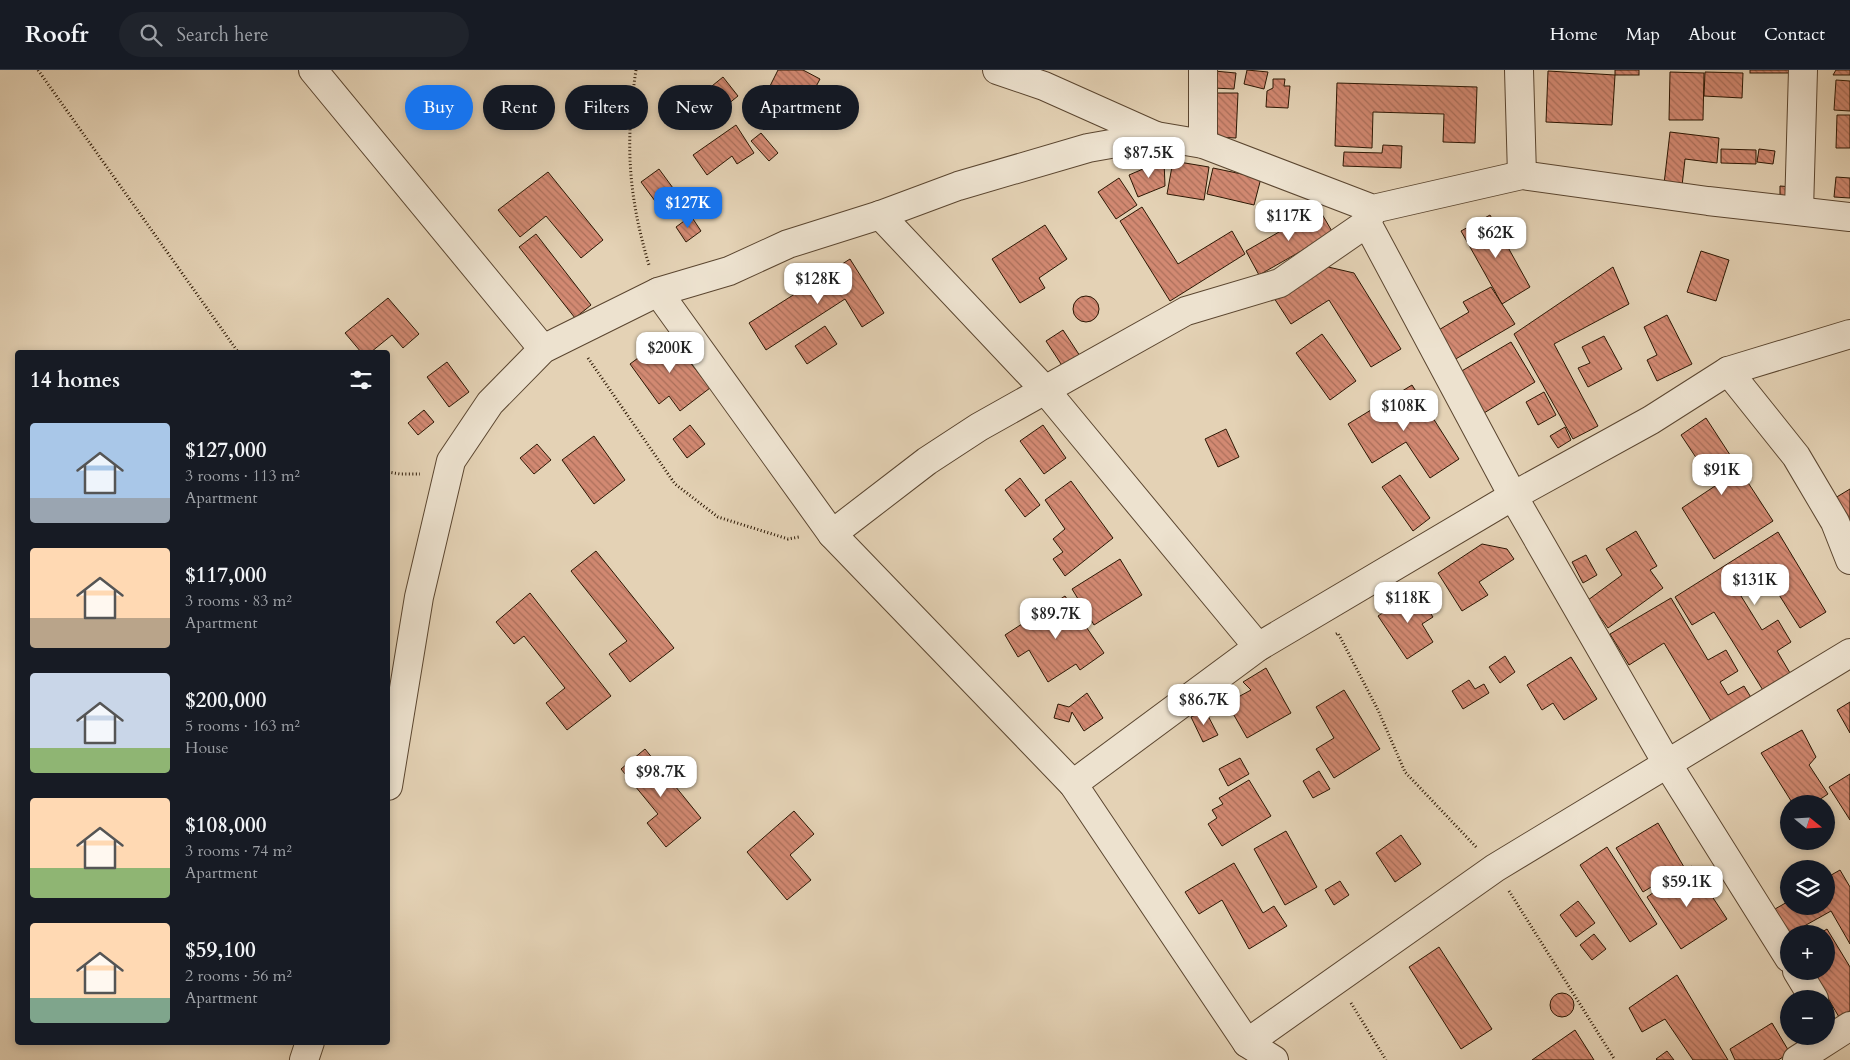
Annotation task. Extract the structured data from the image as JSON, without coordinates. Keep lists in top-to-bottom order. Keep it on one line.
{"north":"right","page":{"header":"Roofr","search":"Search here","nav":["Home","Map","About","Contact"],"chip":["Buy","Rent","Filters","New","Apartment"],"price":["$87.5K","$127K","$117K","$62K","$128K","$200K","$108K","$91K","$131K","$118K","$89.7K","$86.7K","$98.7K","$59.1K"],"heading":"14 homes","list":[{"name":"$127,000","note":"3 rooms · 113 m² · Apartment"},{"name":"$117,000","note":"3 rooms · 83 m² · Apartment"},{"name":"$200,000","note":"5 rooms · 163 m² · House"},{"name":"$108,000","note":"3 rooms · 74 m² · Apartment"},{"name":"$59,100","note":"2 rooms · 56 m² · Apartment"}],"map_buttons":["+","−"]}}
